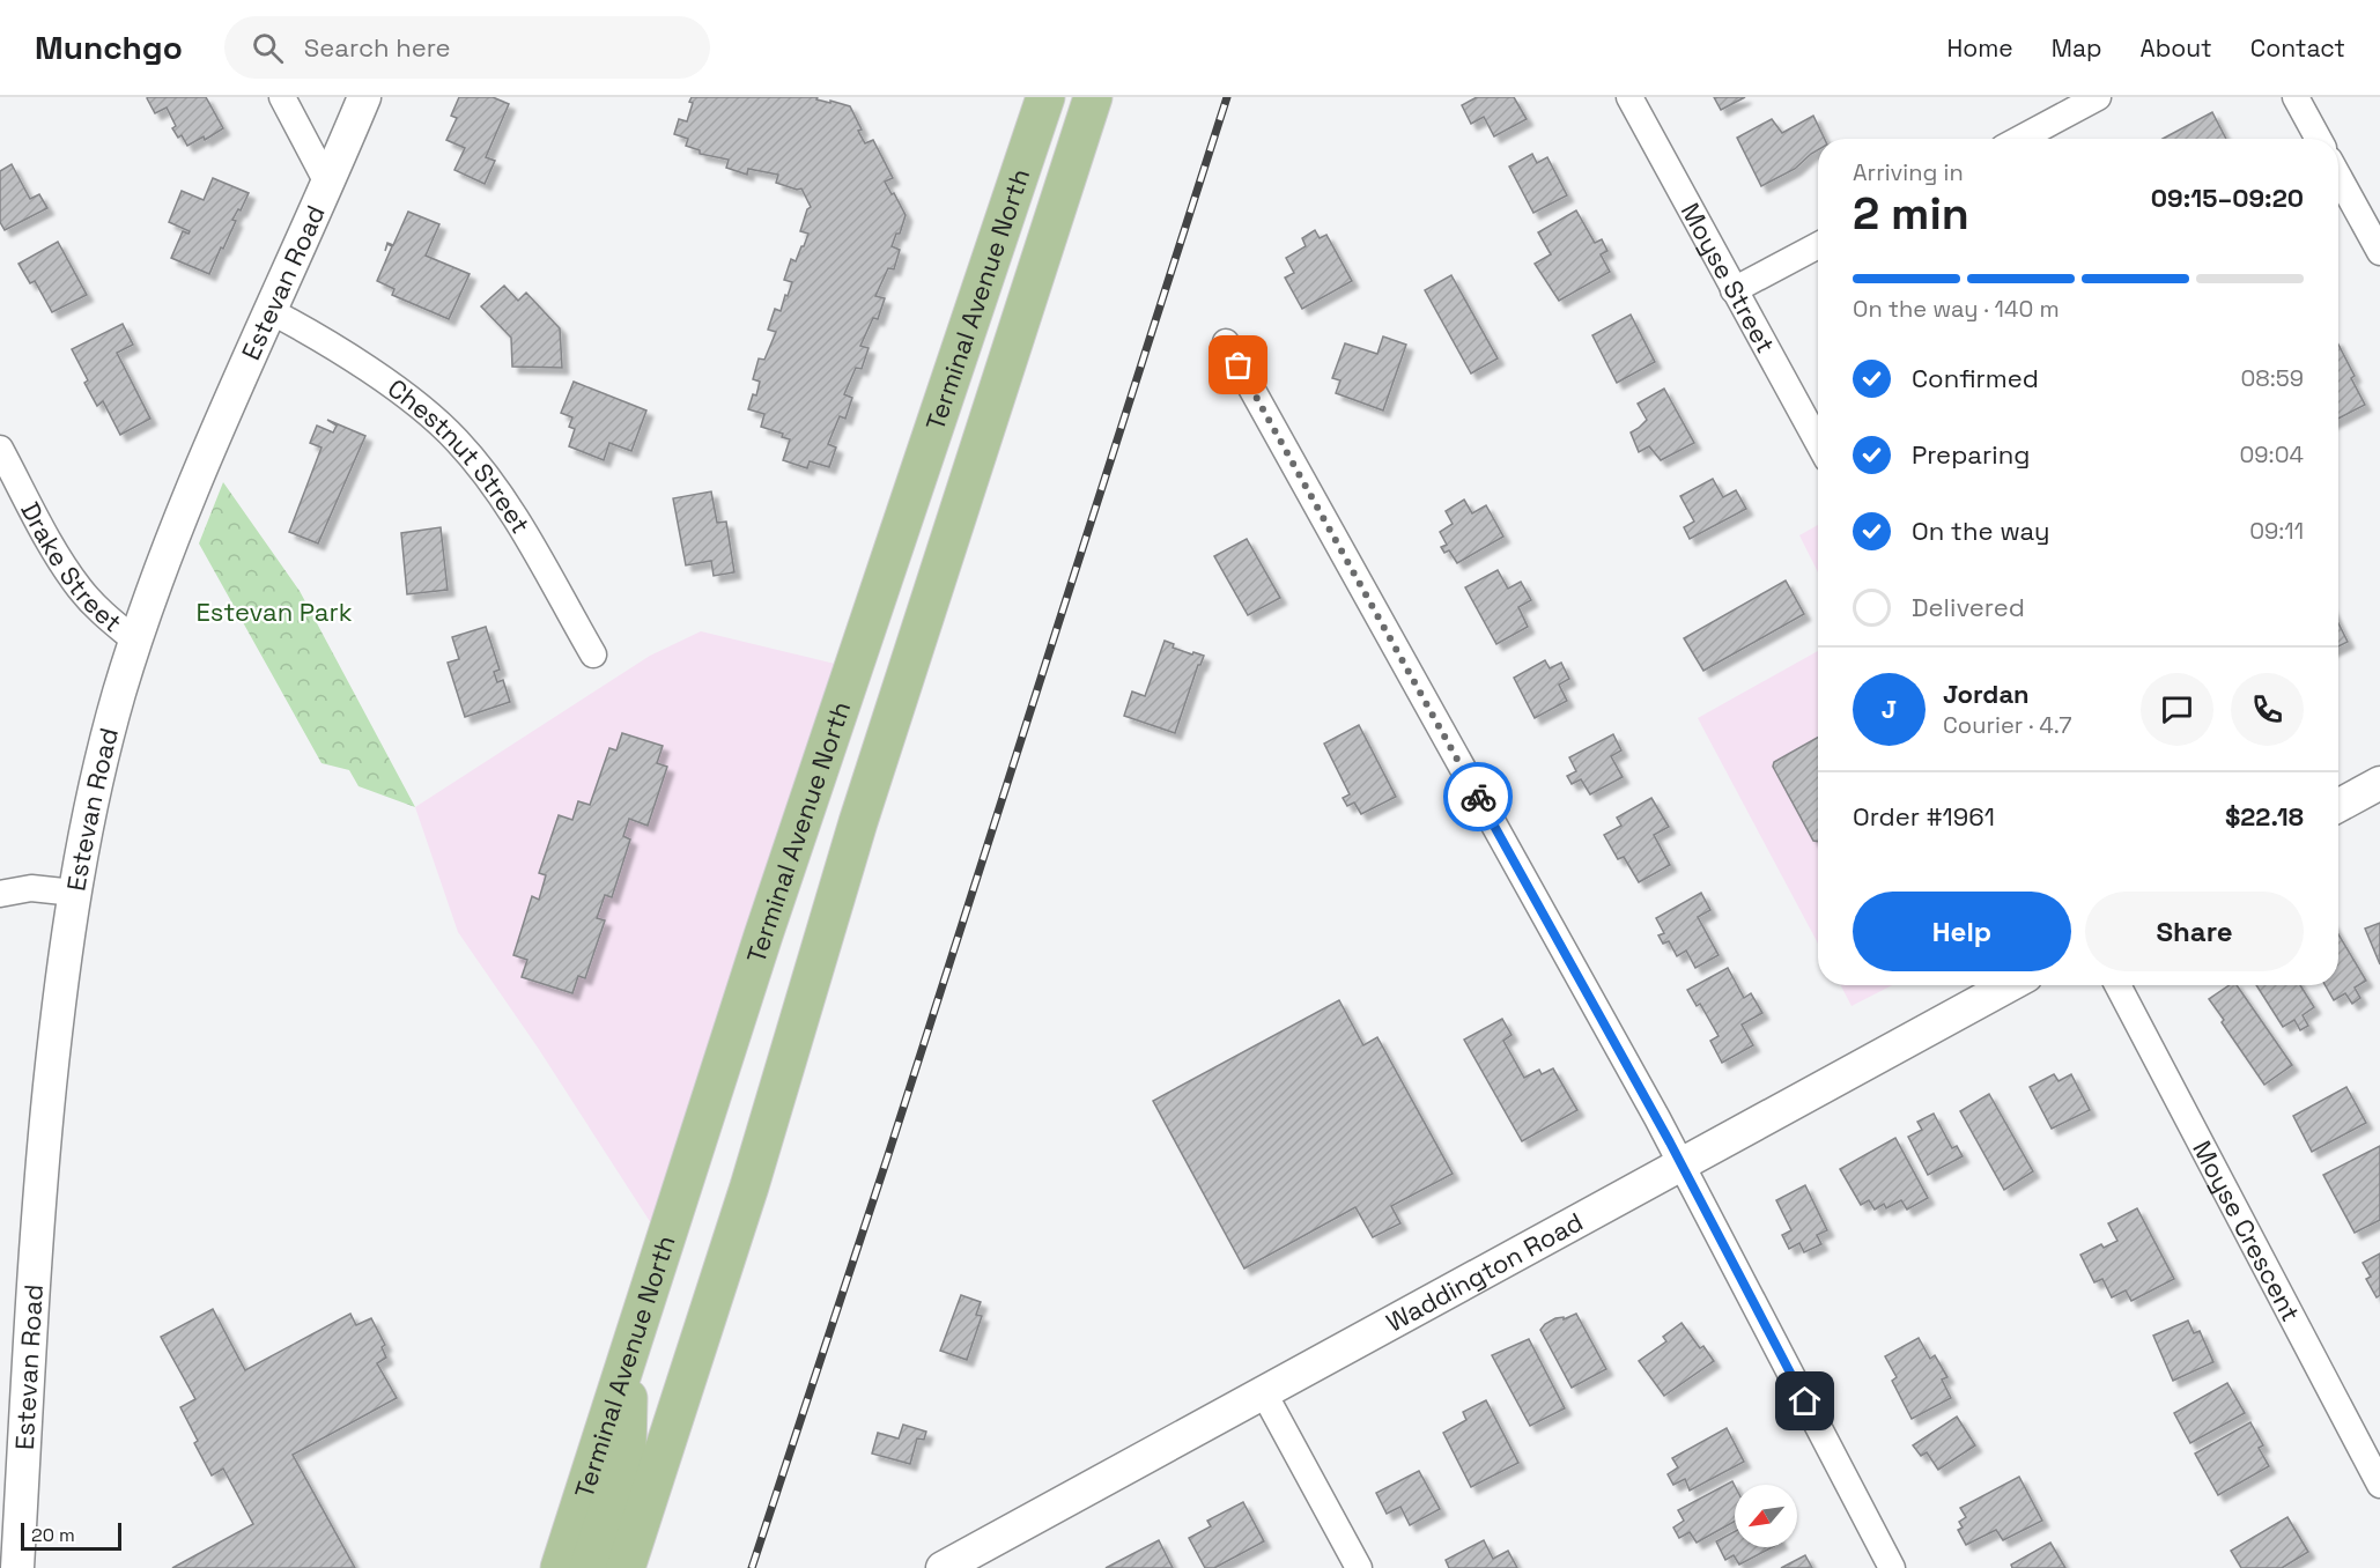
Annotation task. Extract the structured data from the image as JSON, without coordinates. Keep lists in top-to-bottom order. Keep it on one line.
{"streets":{"main road":["Terminal Avenue North"],"street":["Moyse Street","Estevan Road","Chestnut Street","Drake Street","Moyse Crescent","Waddington Road"]},"crossings":[["Estevan Road","Chestnut Street"],["Estevan Road","Drake Street"]],"parks":["Estevan Park"],"scale_bar":"20 m","north":"bottom left","page":{"header":"Munchgo","search":"Search here","nav":["Home","Map","About","Contact"],"heading":["2 min","Arriving in","09:15–09:20"],"panel":["Jordan","Courier · 4.7","Order #1961","$22.18"],"bar":"On the way · 140 m","list":[["Confirmed","08:59"],["Preparing","09:04"],["On the way","09:11"],"Delivered"],"round":"J","buttons":["Help","Share"],"scale":"20 m"}}
